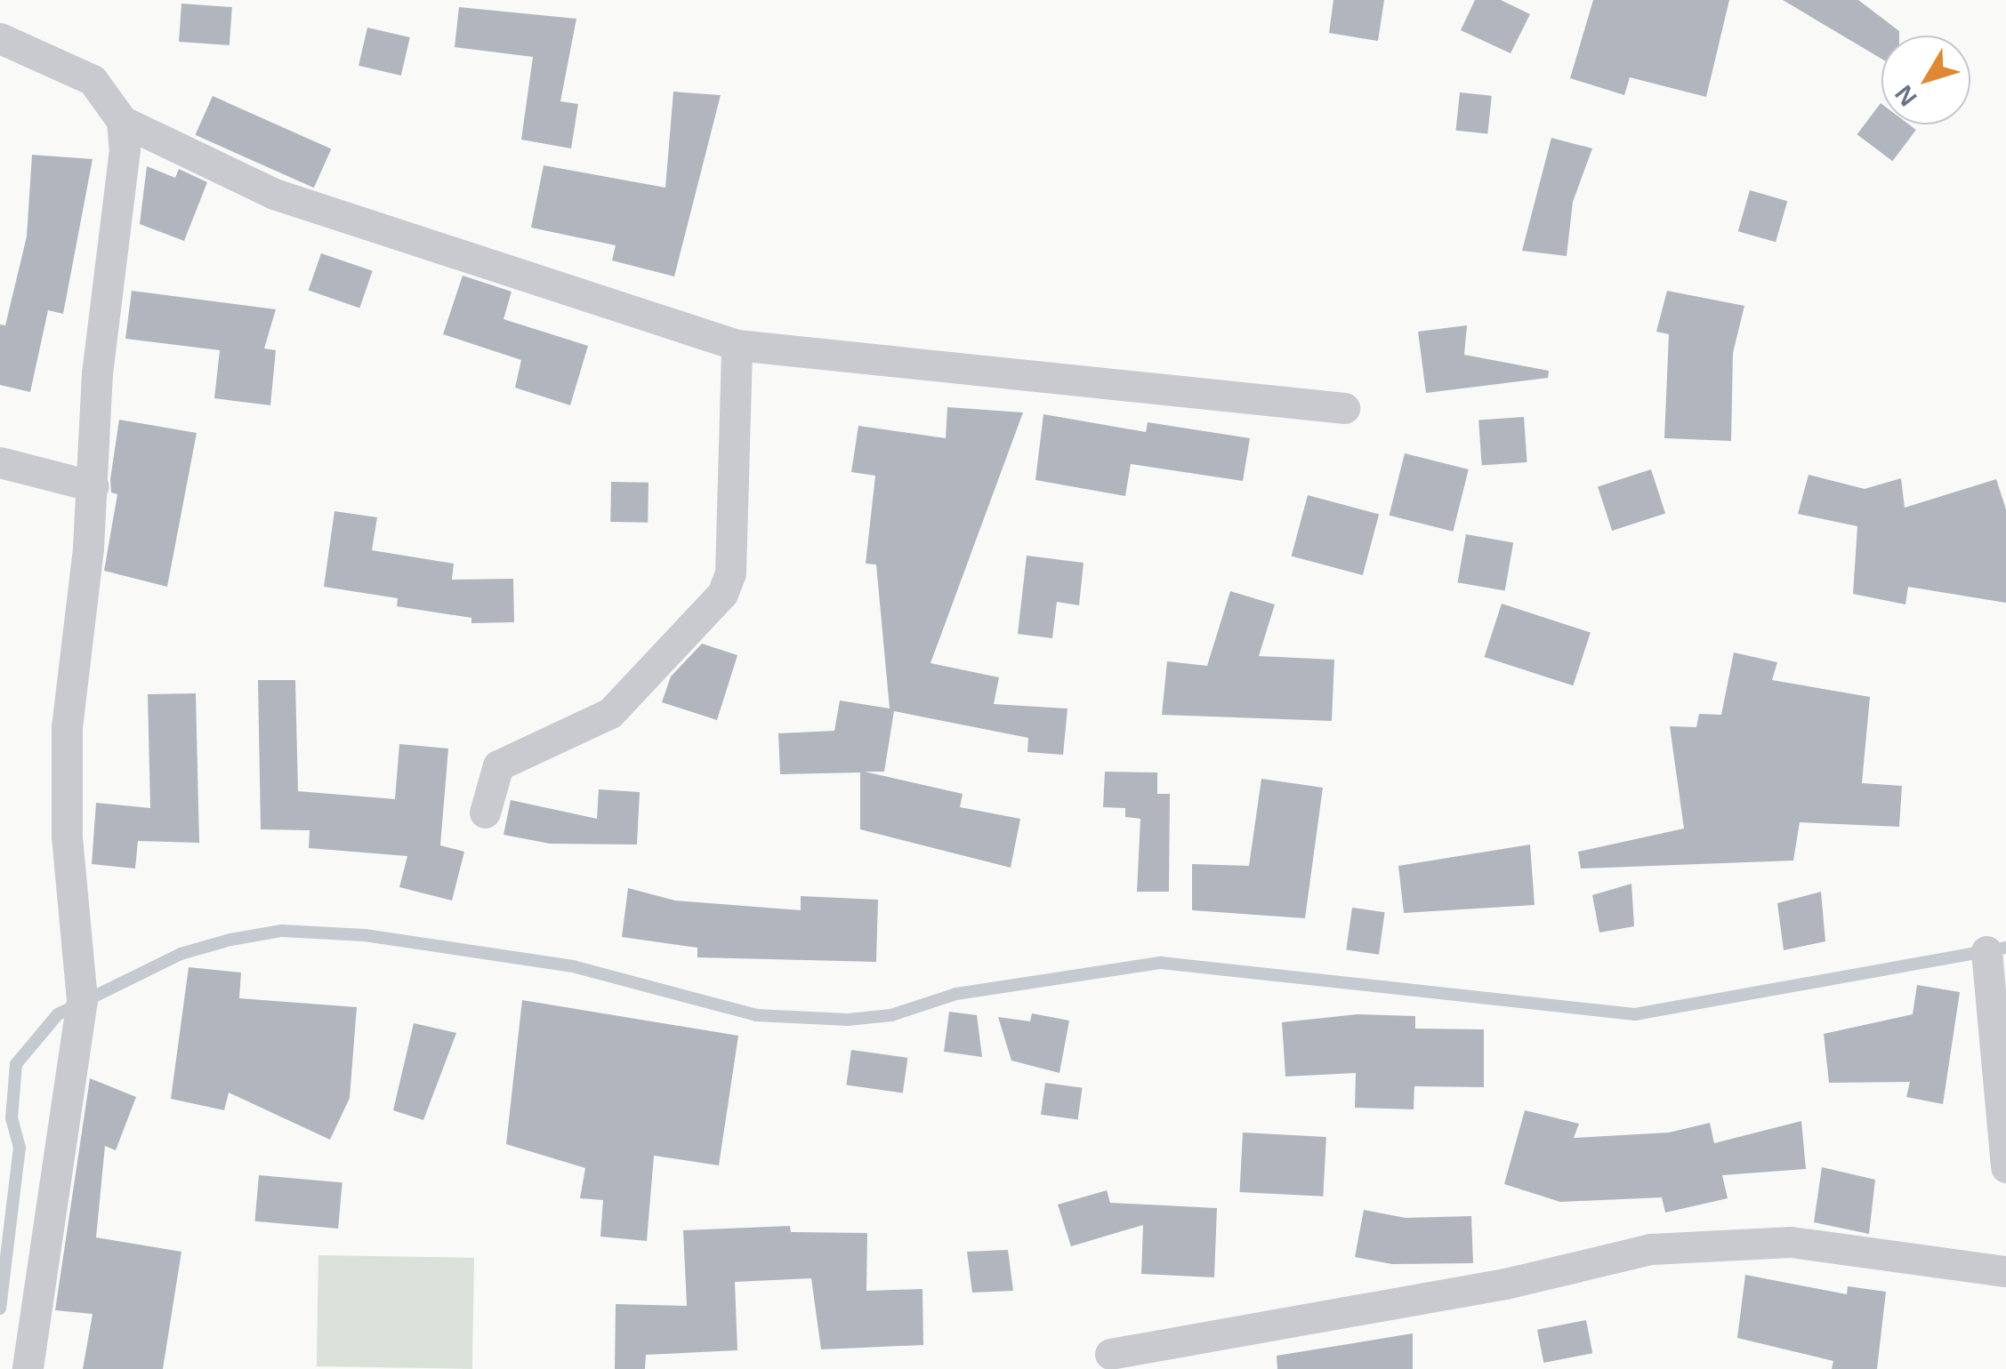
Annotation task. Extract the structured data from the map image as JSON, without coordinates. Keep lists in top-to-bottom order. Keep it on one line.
{"north":"bottom left"}
